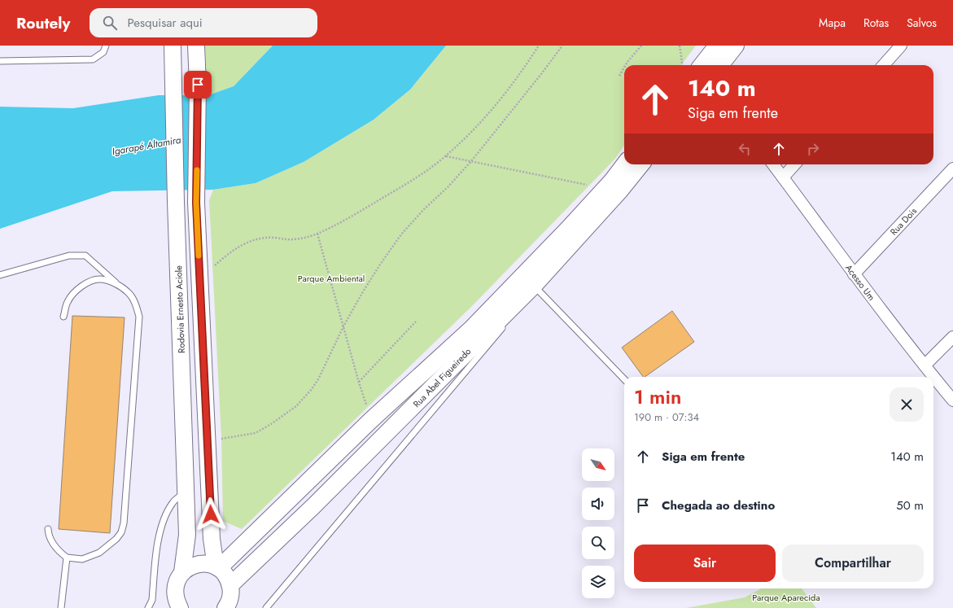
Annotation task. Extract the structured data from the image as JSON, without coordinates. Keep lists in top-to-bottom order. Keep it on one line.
{"streets":{"street":["Rua Dois","Acesso Um","Rodovia Ernesto Aciole","Rua Abel Figueiredo"]},"crossings":[["Rua Dois","Acesso Um"]],"water":["Igarapé Altamira"],"parks":["Parque Ambiental","Parque Aparecida"],"north":"bottom right","page":{"header":"Routely","search":"Pesquisar aqui","nav":["Mapa","Rotas","Salvos"],"turn":["140 m","Siga em frente"],"heading":["1 min","190 m · 07:34"],"list":[{"name":"Siga em frente","value":"140 m"},{"name":"Chegada ao destino","value":"50 m"}],"buttons":["Sair","Compartilhar"]}}
